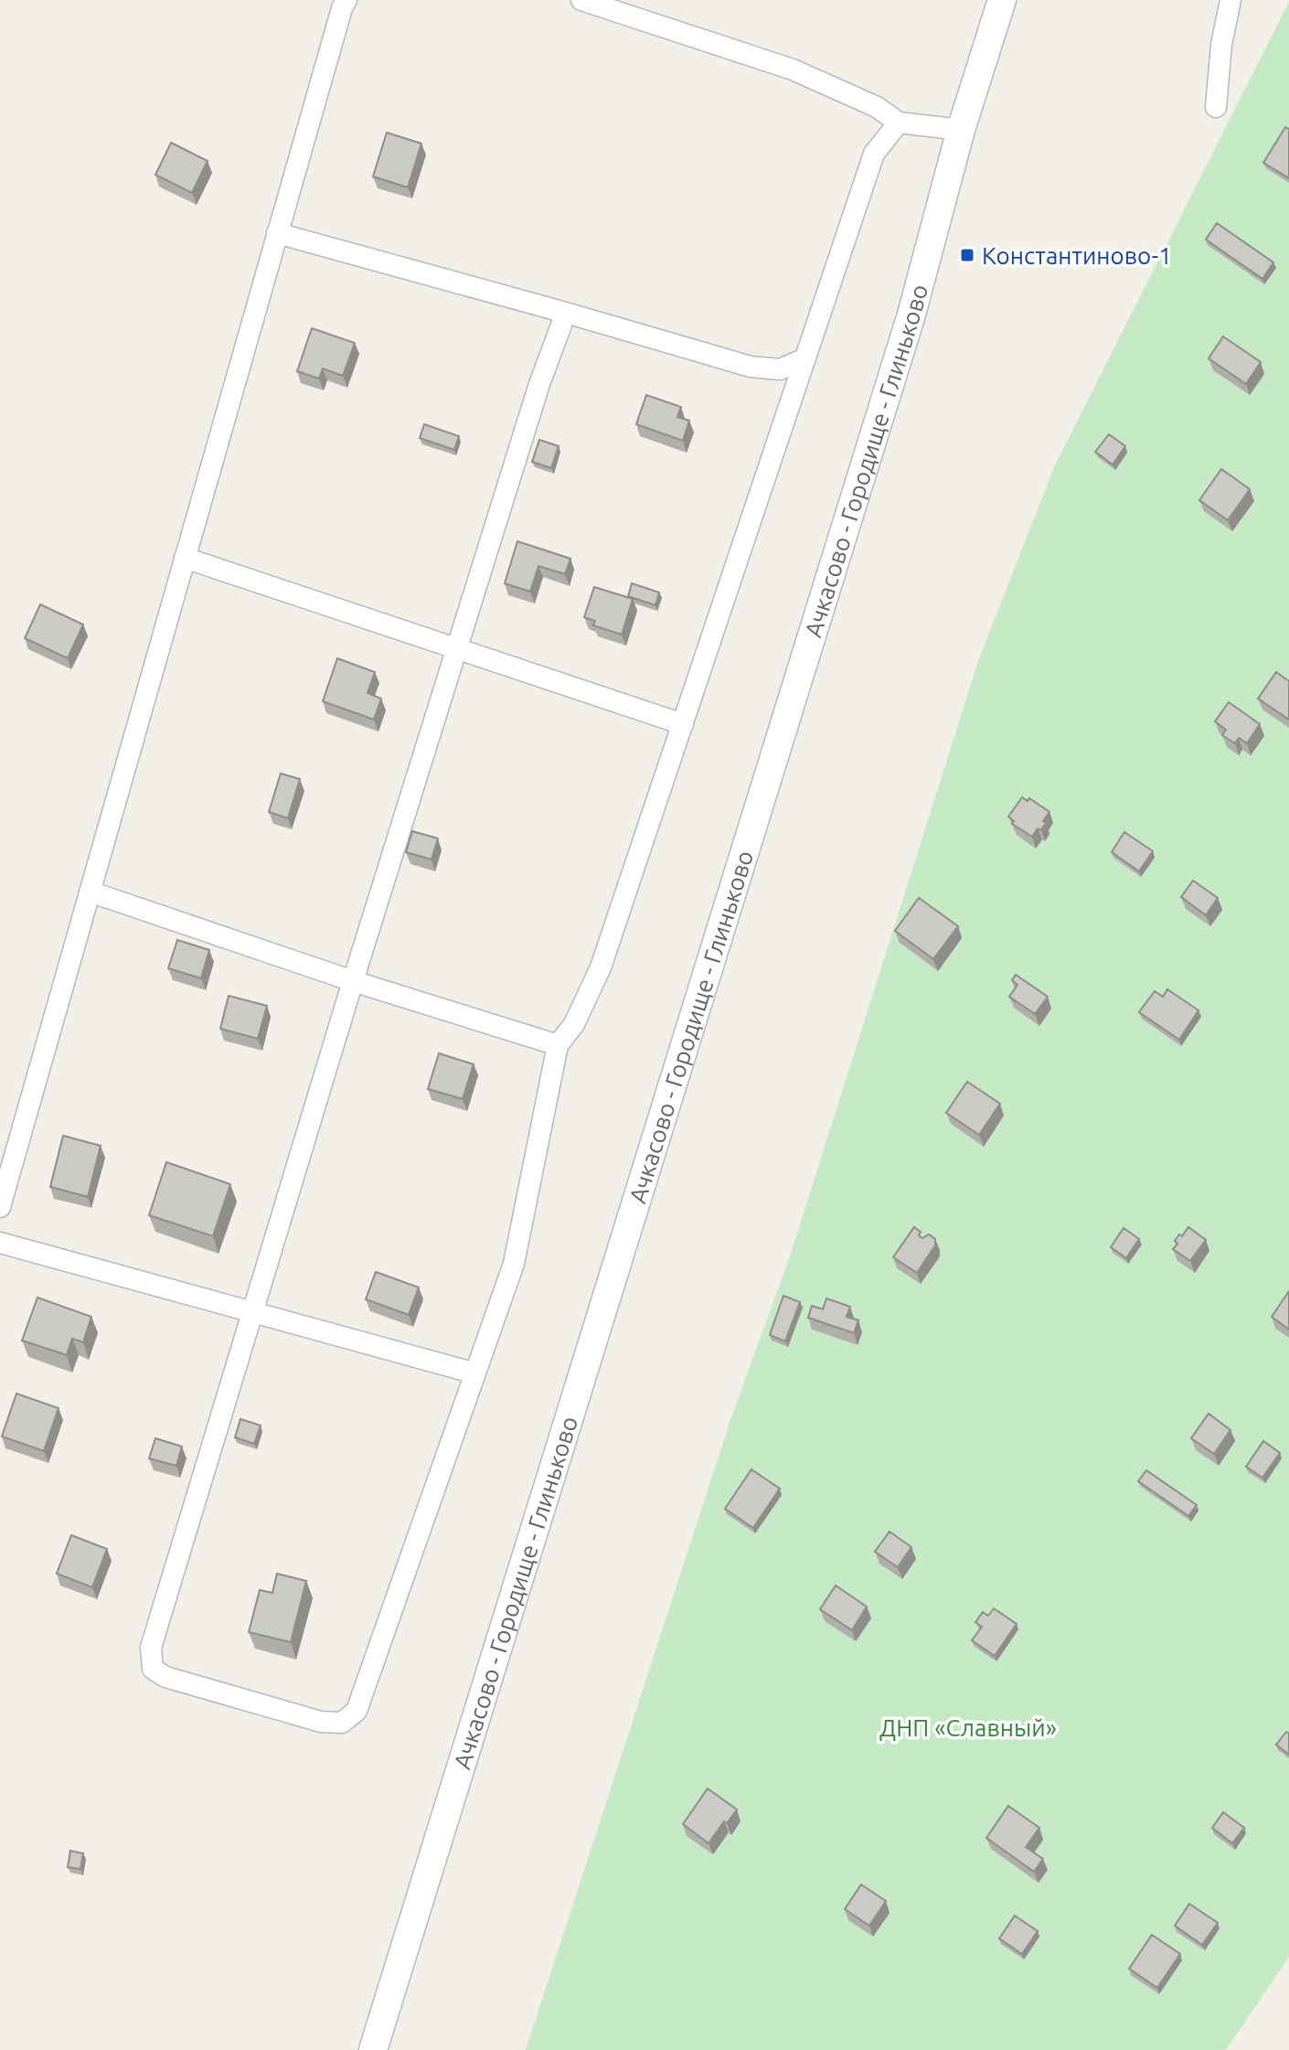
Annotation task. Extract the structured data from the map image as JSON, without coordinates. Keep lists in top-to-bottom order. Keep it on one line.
{"streets":{"street":["Ачкасово - Городище - Глиньково"]},"parks":["ДНП «Славный»"],"places":{"transit":["Константиново-1"]}}
